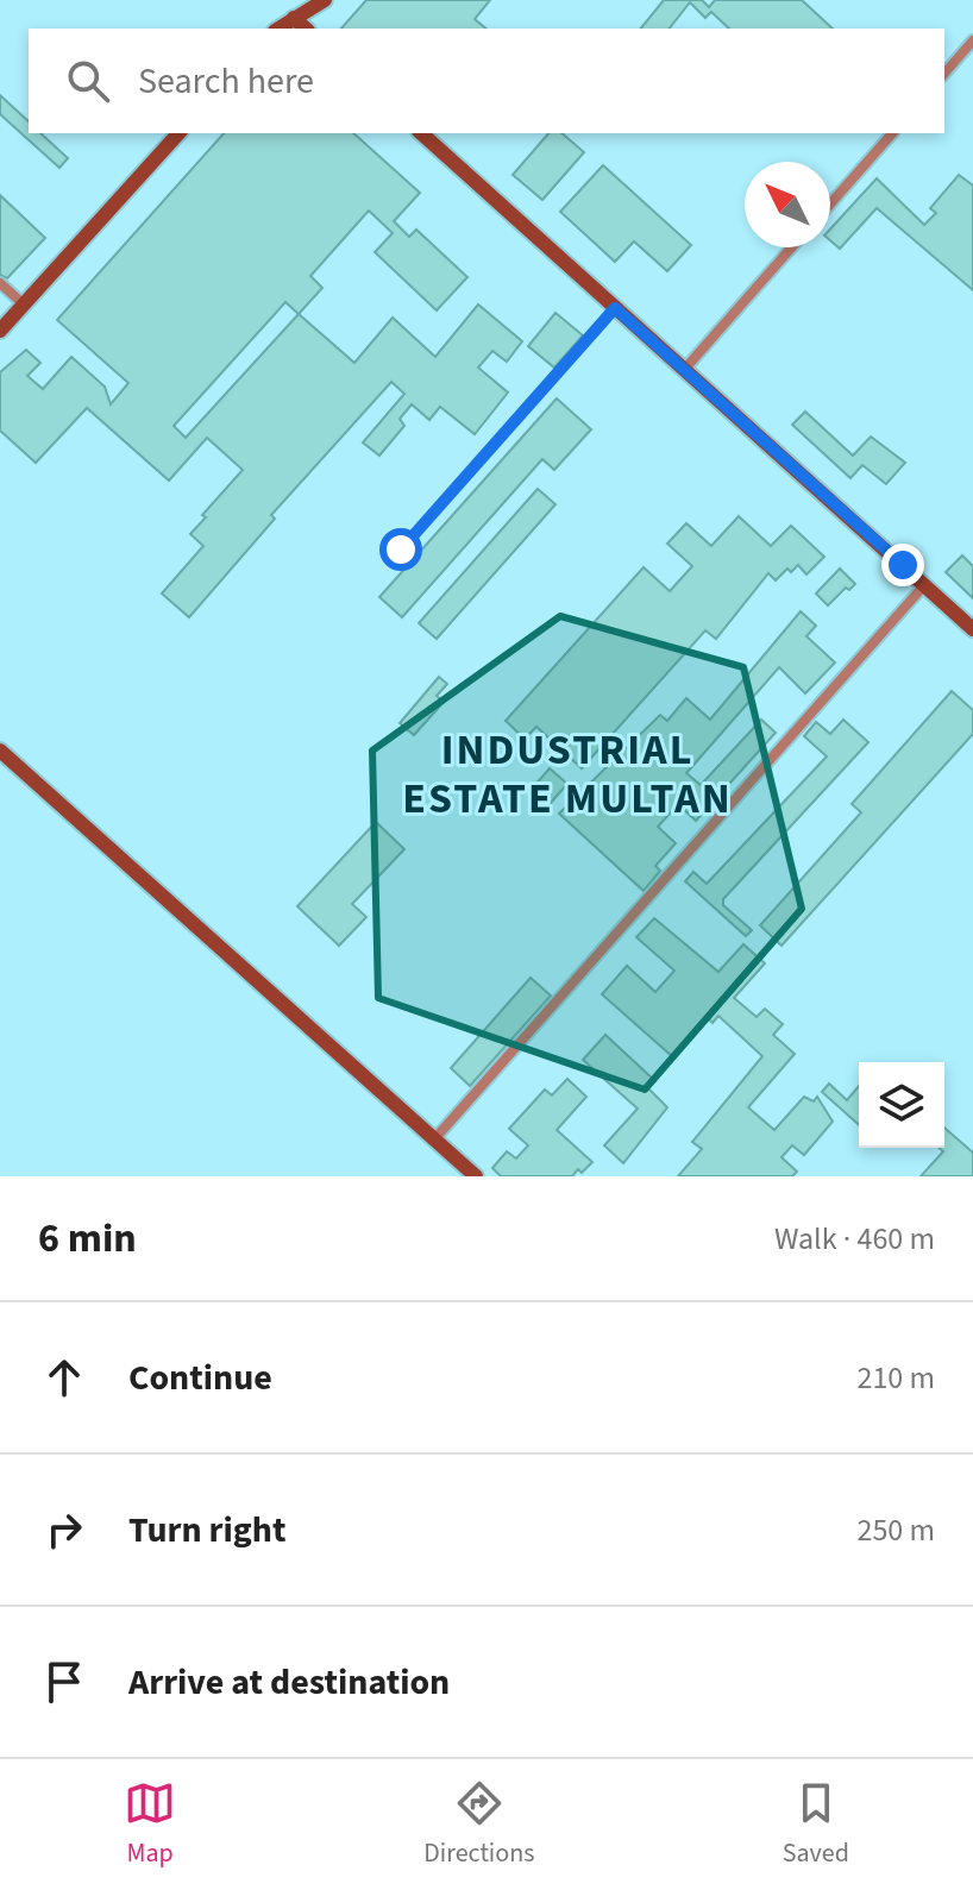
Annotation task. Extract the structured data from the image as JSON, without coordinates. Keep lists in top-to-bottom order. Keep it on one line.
{"districts":["INDUSTRIAL ESTATE MULTAN"],"north":"top left","page":{"search":"Search here","heading":["6 min","Walk · 460 m"],"list":[["Continue","210 m"],["Turn right","250 m"],"Arrive at destination"],"nav":["Map","Directions","Saved"]}}
